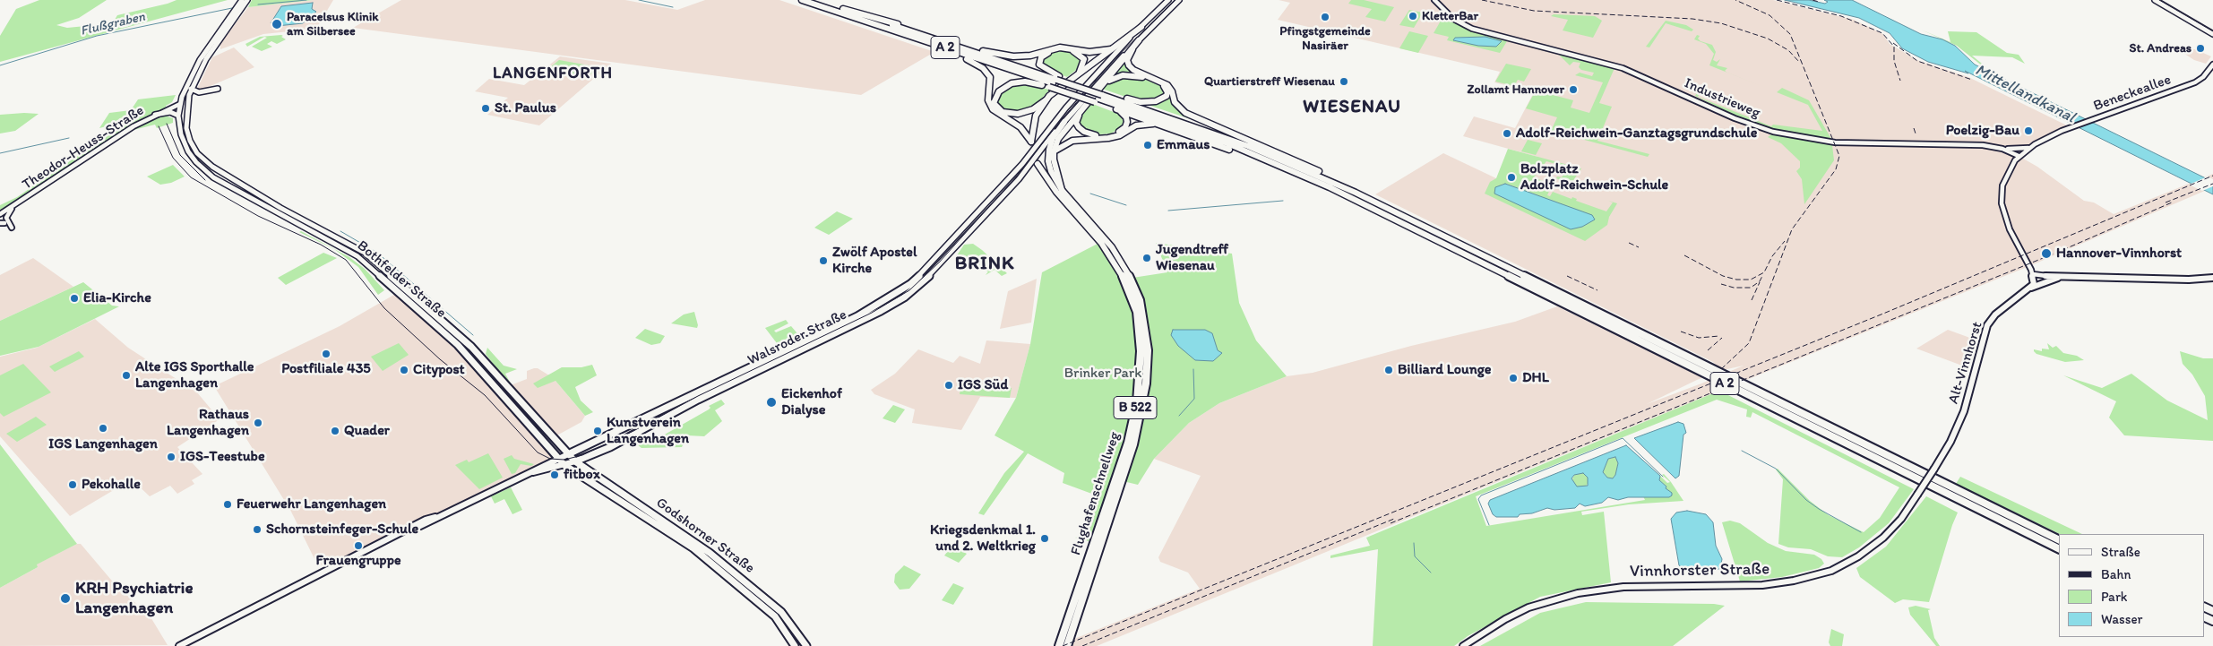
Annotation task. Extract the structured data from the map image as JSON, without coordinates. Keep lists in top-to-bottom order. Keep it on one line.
{"streets":{"highway":["A 2","B 522","Flughafenschnellweg"],"main road":["Bothfelder Straße","Walsroder Straße","Godshorner Straße"],"street":["Beneckeallee","Industrieweg","Theodor-Heuss-Straße","Alt-Vinnhorst","Vinnhorster Straße"]},"crossings":[["Beneckeallee","Industrieweg"],["Theodor-Heuss-Straße","Bothfelder Straße"],["Bothfelder Straße","Walsroder Straße"],["Bothfelder Straße","Godshorner Straße"],["Walsroder Straße","Godshorner Straße"],["Alt-Vinnhorst","Vinnhorster Straße"],["B 522","Flughafenschnellweg"]],"districts":["LANGENFORTH","WIESENAU","BRINK"],"water":["Flußgraben","Mittellandkanal"],"parks":["Brinker Park"],"places":["KletterBar","Pfingstgemeinde Nasiräer","Paracelsus Klinik am Silbersee","St. Andreas","Quartierstreff Wiesenau","Zollamt Hannover","St. Paulus","Poelzig-Bau","Adolf-Reichwein-Ganztagsgrundschule","Emmaus","Bolzplatz Adolf-Reichwein-Schule","Hannover-Vinnhorst","Jugendtreff Wiesenau","Zwölf Apostel Kirche","Elia-Kirche","Postfiliale 435","Citypost","Billiard Lounge","Alte IGS Sporthalle Langenhagen","DHL","IGS Süd","Eickenhof Dialyse","Rathaus Langenhagen","IGS Langenhagen","Quader","Kunstverein Langenhagen","IGS-Teestube","fitbox","Pekohalle","Feuerwehr Langenhagen","Schornsteinfeger-Schule","Kriegsdenkmal 1. und 2. Weltkrieg","Frauengruppe","KRH Psychiatrie Langenhagen"],"legend":["Straße","Bahn","Park","Wasser"]}
